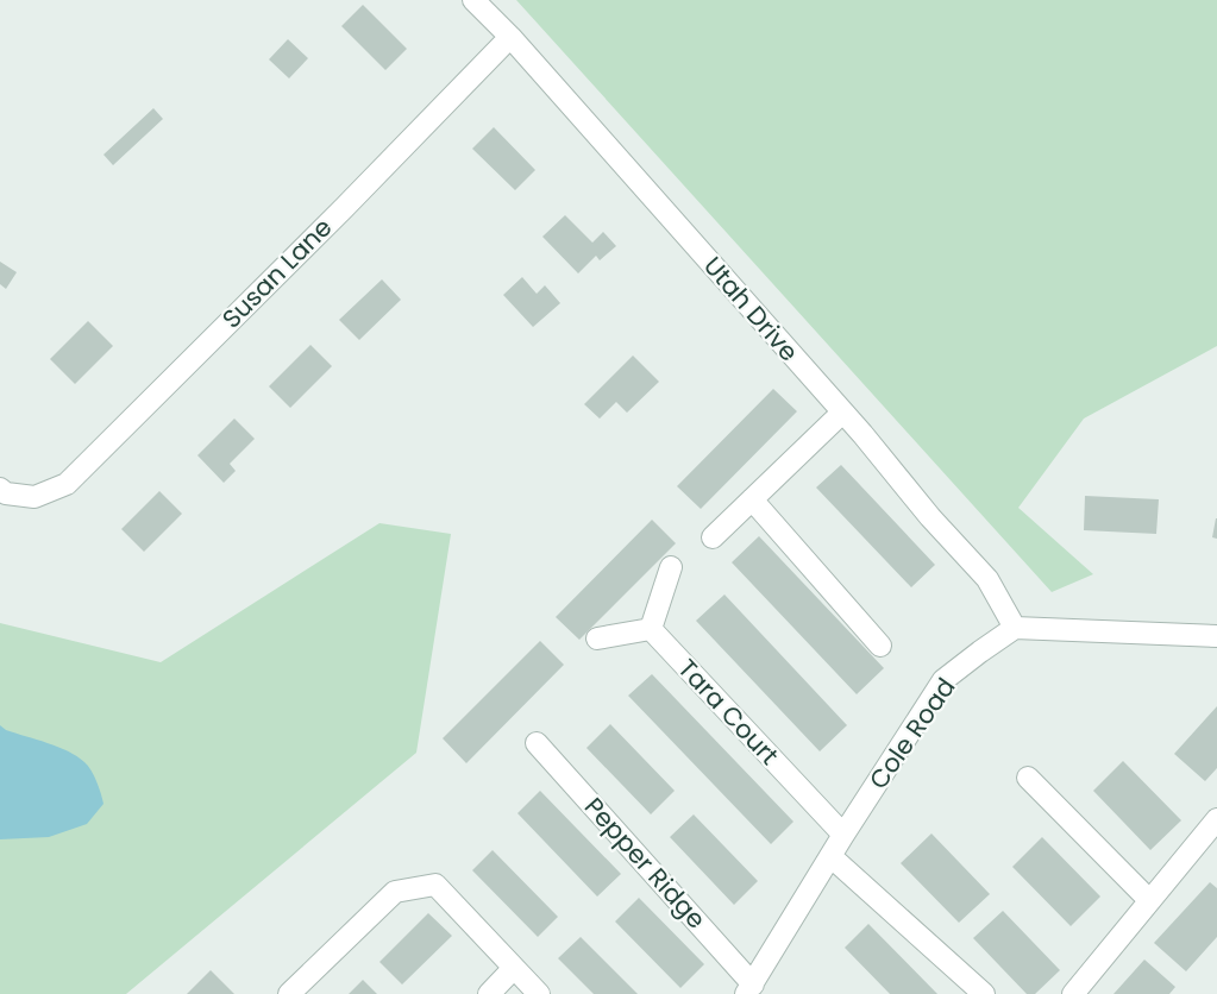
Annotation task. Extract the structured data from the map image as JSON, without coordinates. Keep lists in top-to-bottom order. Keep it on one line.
{"streets":{"street":["Susan Lane","Utah Drive","Tara Court","Cole Road","Pepper Ridge"]},"crossings":[["Susan Lane","Utah Drive"],["Utah Drive","Cole Road"],["Tara Court","Cole Road"],["Cole Road","Pepper Ridge"]]}
